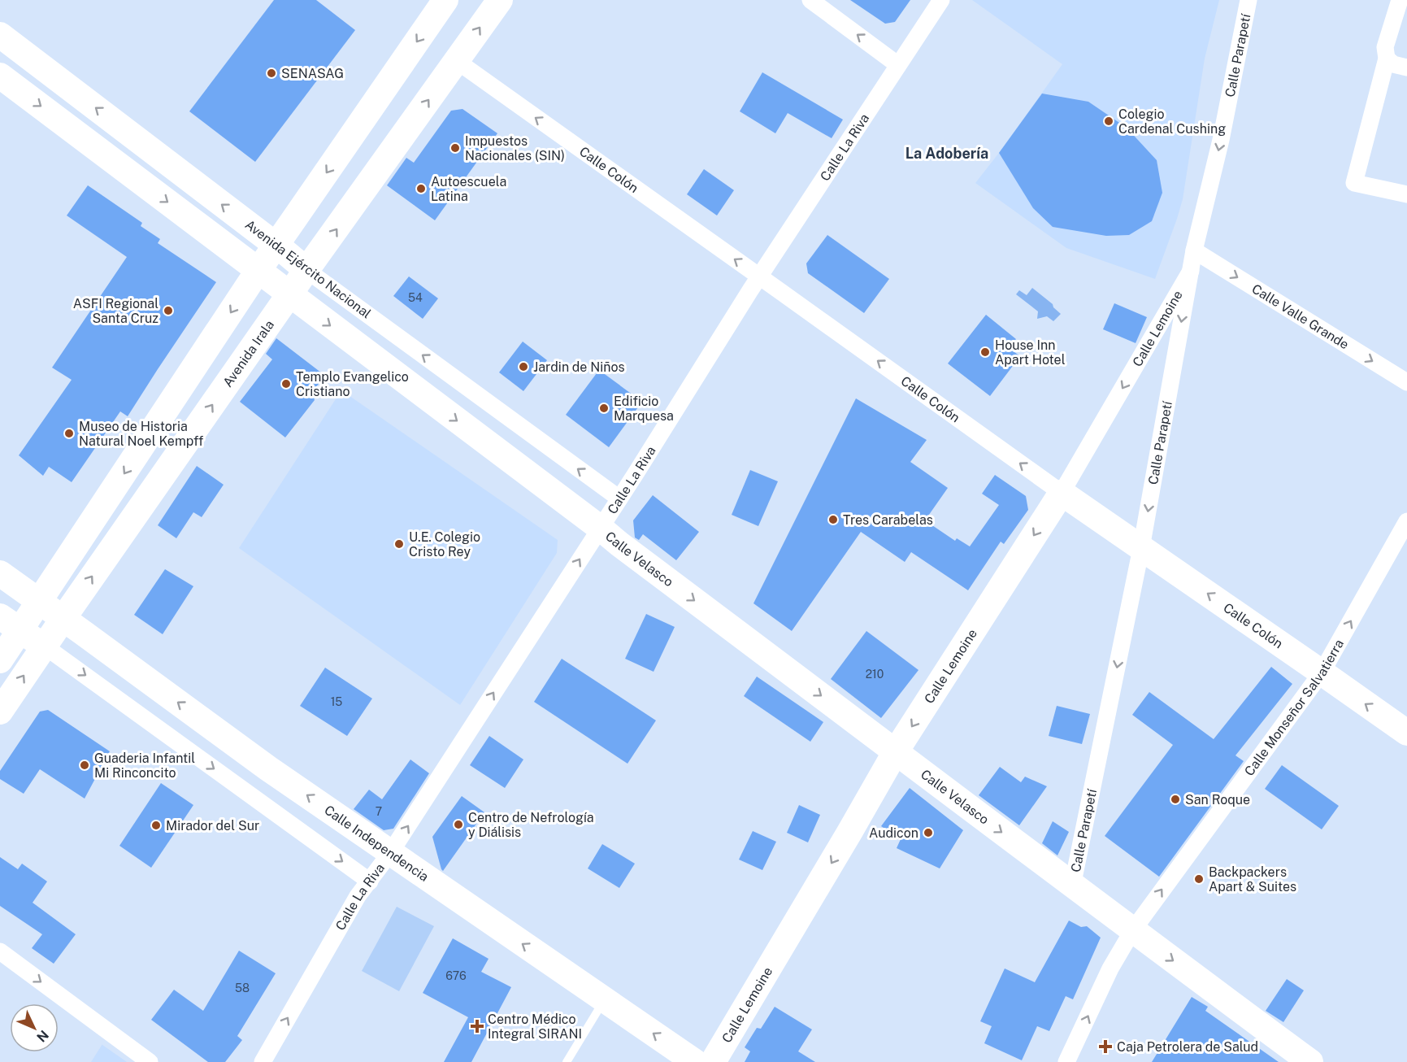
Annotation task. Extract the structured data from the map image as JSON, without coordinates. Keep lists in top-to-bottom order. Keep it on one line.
{"streets":{"street":["Calle Parapetí","Calle La Riva","Calle Colón","Avenida Ejército Nacional","Calle Valle Grande","Calle Lemoine","Avenida Irala","Calle Velasco","Calle Monseñor Salvatierra","Calle Independencia"]},"crossings":[["Calle Parapetí","Calle Colón"],["Calle Parapetí","Calle Valle Grande"],["Calle Parapetí","Calle Lemoine"],["Calle Parapetí","Calle Velasco"],["Calle La Riva","Calle Colón"],["Calle La Riva","Avenida Ejército Nacional"],["Calle La Riva","Calle Velasco"],["Calle La Riva","Calle Independencia"],["Calle Colón","Calle Lemoine"],["Calle Colón","Avenida Irala"],["Calle Colón","Calle Monseñor Salvatierra"],["Avenida Ejército Nacional","Avenida Irala"],["Calle Lemoine","Calle Velasco"],["Avenida Irala","Calle Independencia"],["Calle Velasco","Calle Monseñor Salvatierra"]],"one_way":["Calle Parapetí","Calle La Riva","Calle Colón","Calle Valle Grande","Calle Lemoine","Calle Velasco","Calle Monseñor Salvatierra"],"districts":["La Adobería"],"places":{"other":["SENASAG","Colegio Cardenal Cushing","Impuestos Nacionales (SIN)","Autoescuela Latina","ASFI Regional Santa Cruz","House Inn Apart Hotel","Jardin de Niños","Templo Evangelico Cristiano","Edificio Marquesa","Museo de Historia Natural Noel Kempff","Tres Carabelas","U.E. Colegio Cristo Rey","Guaderia Infantil Mi Rinconcito","San Roque","Centro de Nefrología y Diálisis","Mirador del Sur","Audicon","Backpackers Apart & Suites"],"health":["Centro Médico Integral SIRANI","Caja Petrolera de Salud"]},"house_numbers":["54","210","15","7","676","58"],"north":"bottom right"}
